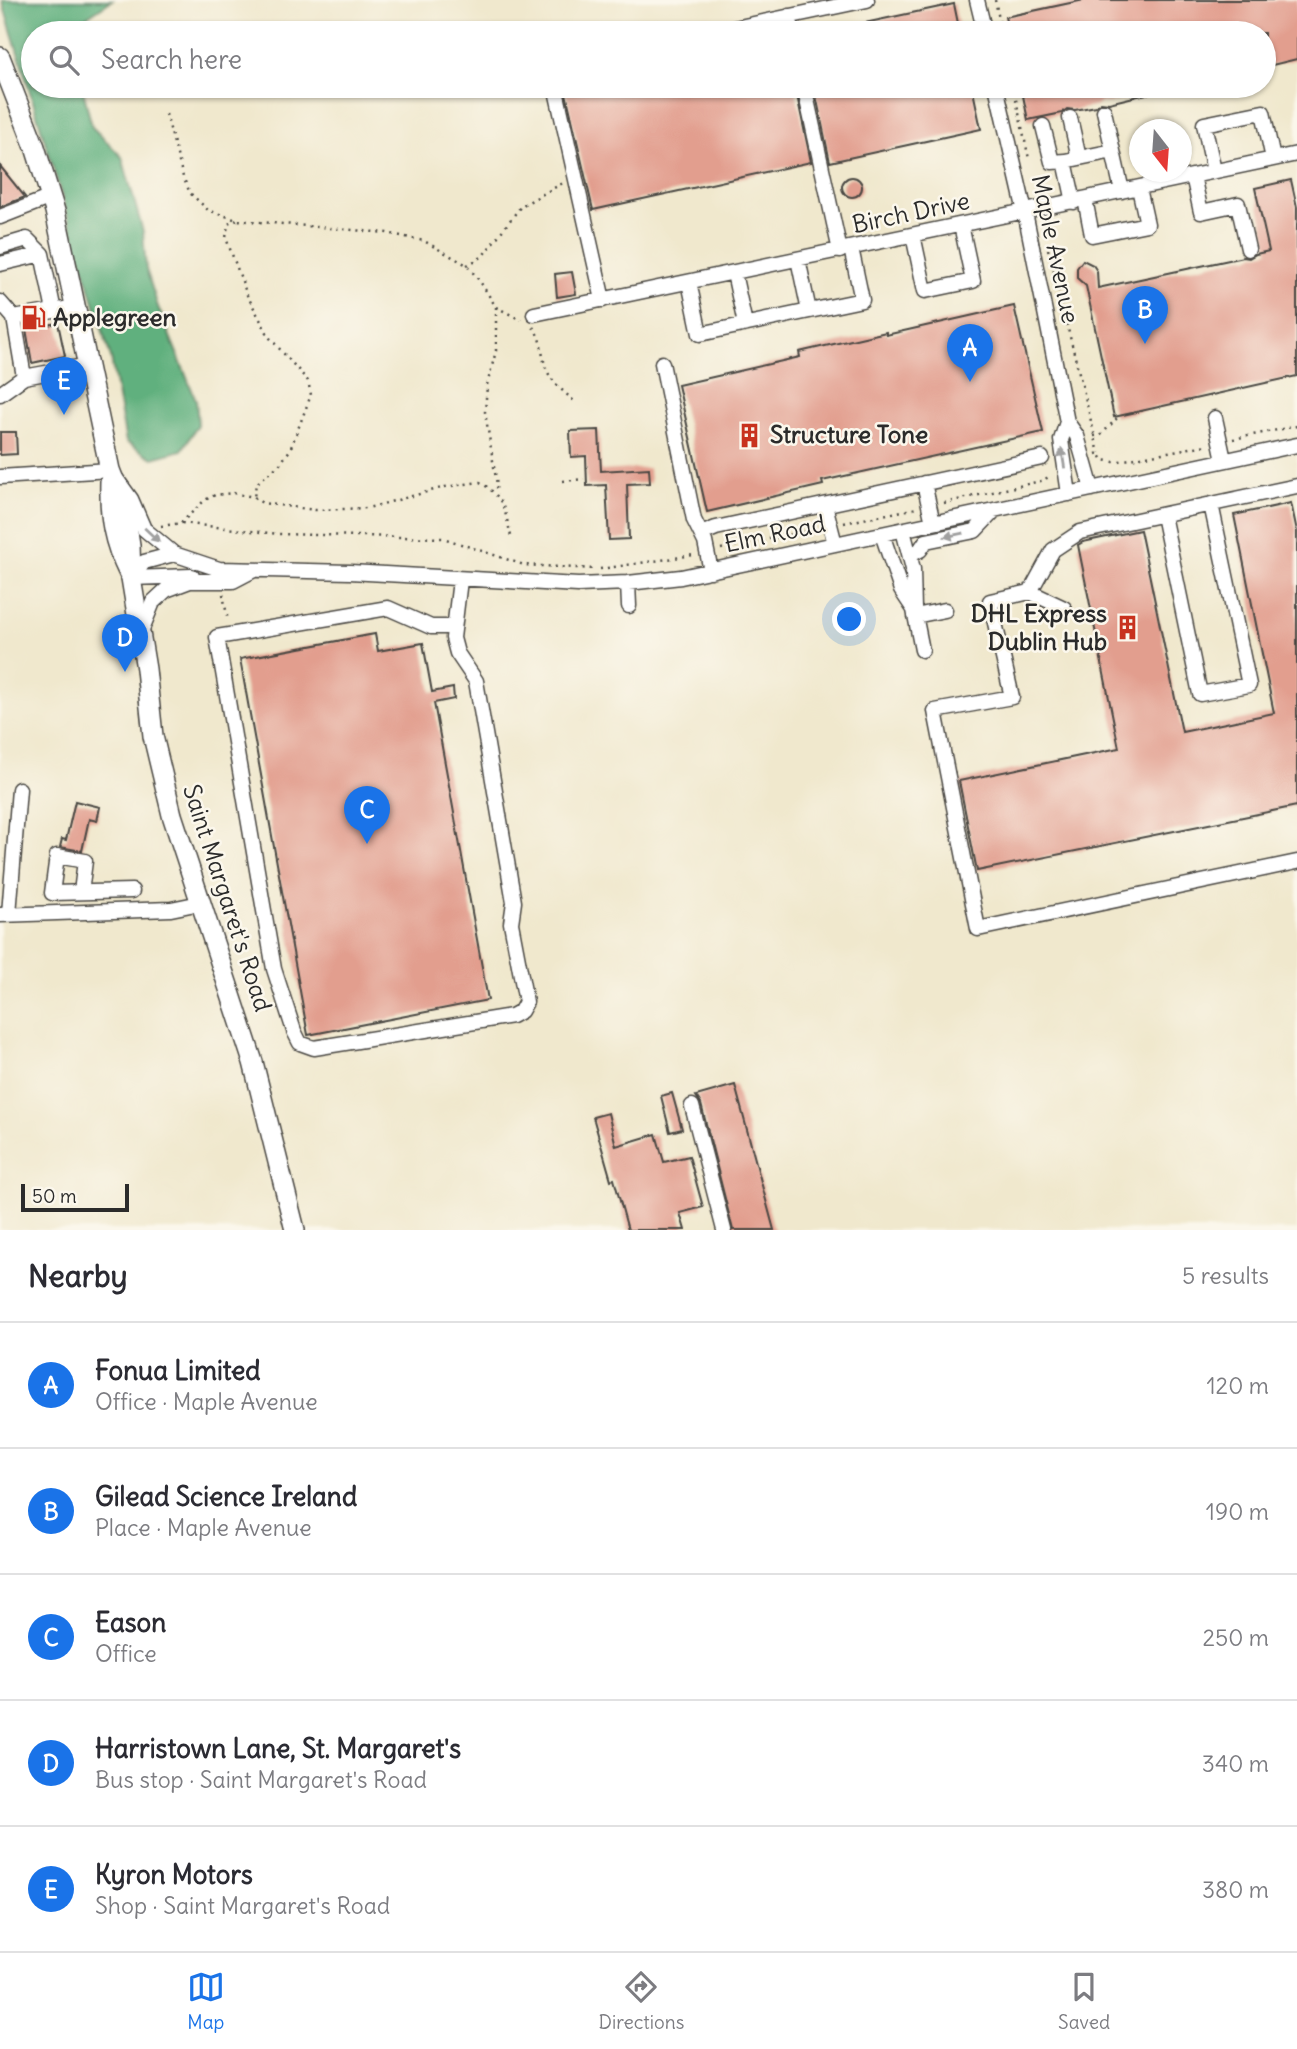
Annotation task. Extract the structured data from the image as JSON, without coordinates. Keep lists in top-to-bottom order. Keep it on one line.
{"streets":{"main road":["Saint Margaret's Road"],"street":["Birch Drive","Maple Avenue","Elm Road"]},"crossings":[["Birch Drive","Maple Avenue"],["Maple Avenue","Elm Road"],["Elm Road","Saint Margaret's Road"]],"places":{"fuel station":["Applegreen"],"building":["Structure Tone","DHL Express Dublin Hub"]},"scale_bar":"50 m","north":"bottom","page":{"search":"Search here","pins":["B","A","E","D","C"],"scale":"50 m","heading":["Nearby","5 results"],"list":[{"mark":"A","name":"Fonua Limited","note":"Office · Maple Avenue","value":"120 m"},{"mark":"B","name":"Gilead Science Ireland","note":"Place · Maple Avenue","value":"190 m"},{"mark":"C","name":"Eason","note":"Office","value":"250 m"},{"mark":"D","name":"Harristown Lane, St. Margaret's","note":"Bus stop · Saint Margaret's Road","value":"340 m"},{"mark":"E","name":"Kyron Motors","note":"Shop · Saint Margaret's Road","value":"380 m"}],"nav":["Map","Directions","Saved"]}}
